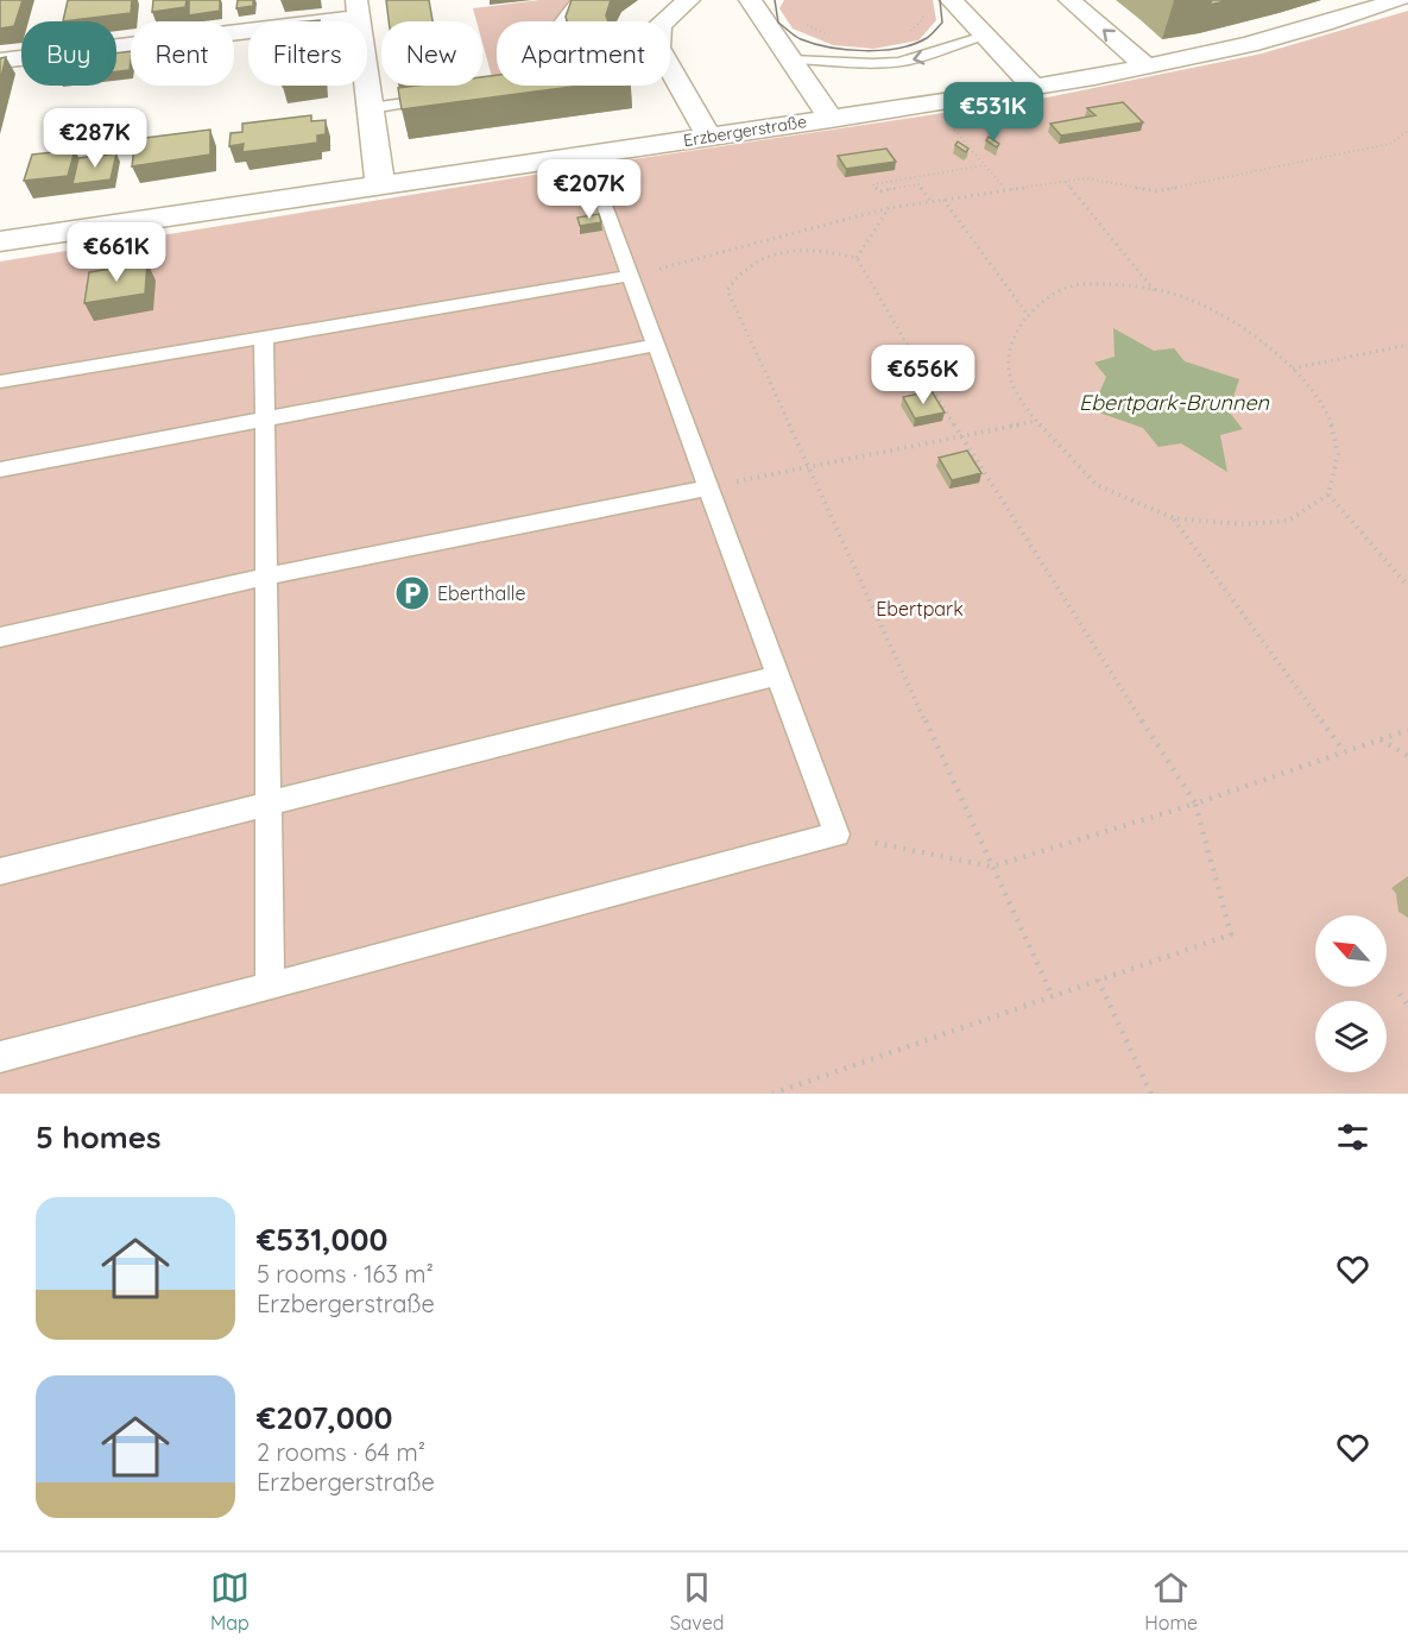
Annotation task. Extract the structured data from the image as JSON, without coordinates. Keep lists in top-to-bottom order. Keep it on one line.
{"streets":{"street":["Erzbergerstraße"]},"water":["Ebertpark-Brunnen"],"parks":["Ebertpark"],"places":{"parking":["Eberthalle"]},"north":"top left","page":{"chip":["Buy","Rent","Filters","New","Apartment"],"price":["€531K","€287K","€207K","€661K","€656K"],"heading":"5 homes","list":[{"name":"€531,000","note":"5 rooms · 163 m² · Erzbergerstraße"},{"name":"€207,000","note":"2 rooms · 64 m² · Erzbergerstraße"}],"tabs":["Map","Saved","Home"]}}
